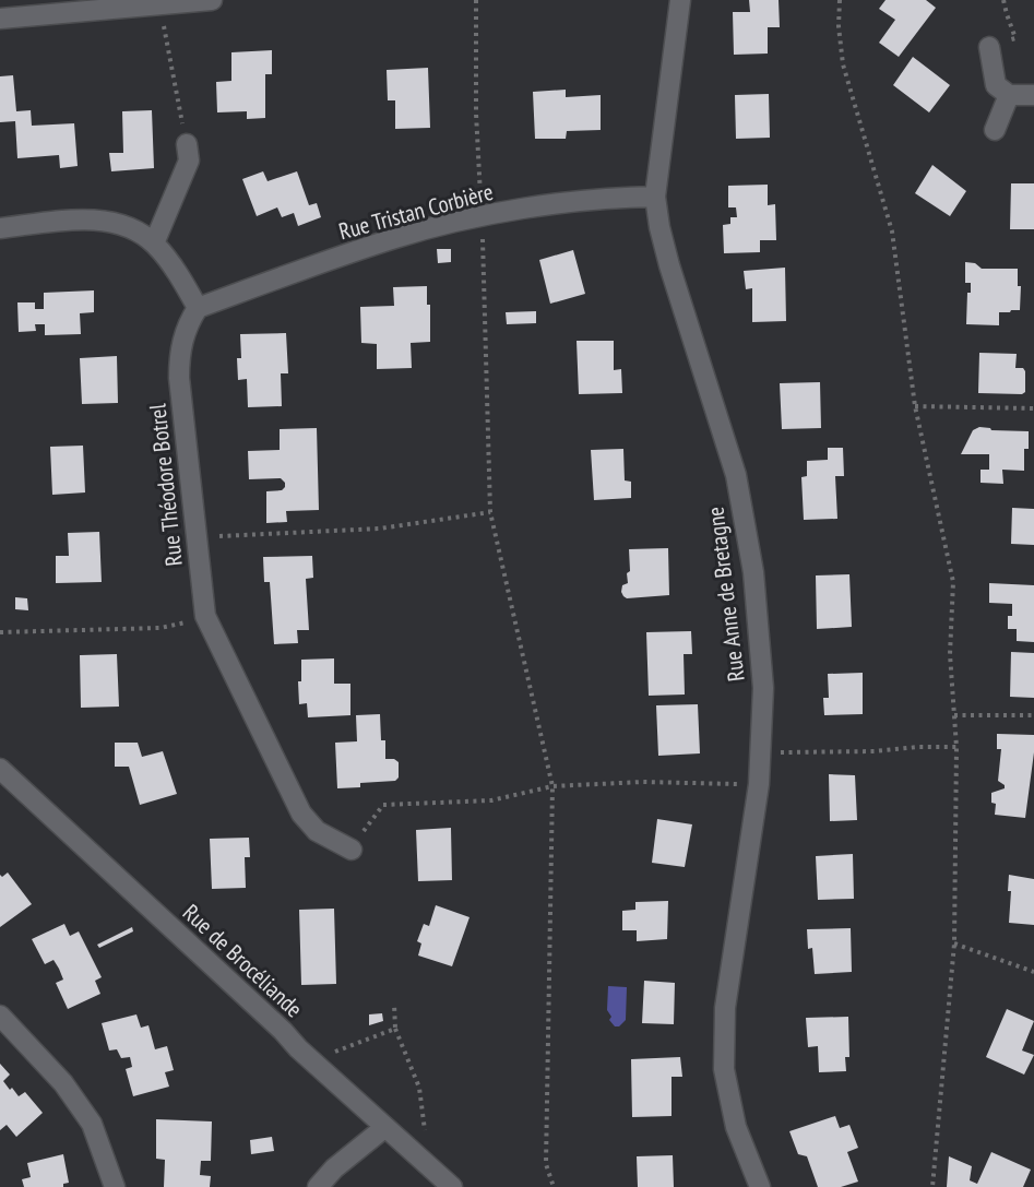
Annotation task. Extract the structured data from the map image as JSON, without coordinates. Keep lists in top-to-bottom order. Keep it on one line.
{"streets":{"street":["Rue Tristan Corbière","Rue Théodore Botrel","Rue Anne de Bretagne","Rue de Brocéliande"]},"crossings":[["Rue Tristan Corbière","Rue Théodore Botrel"],["Rue Tristan Corbière","Rue Anne de Bretagne"]]}
